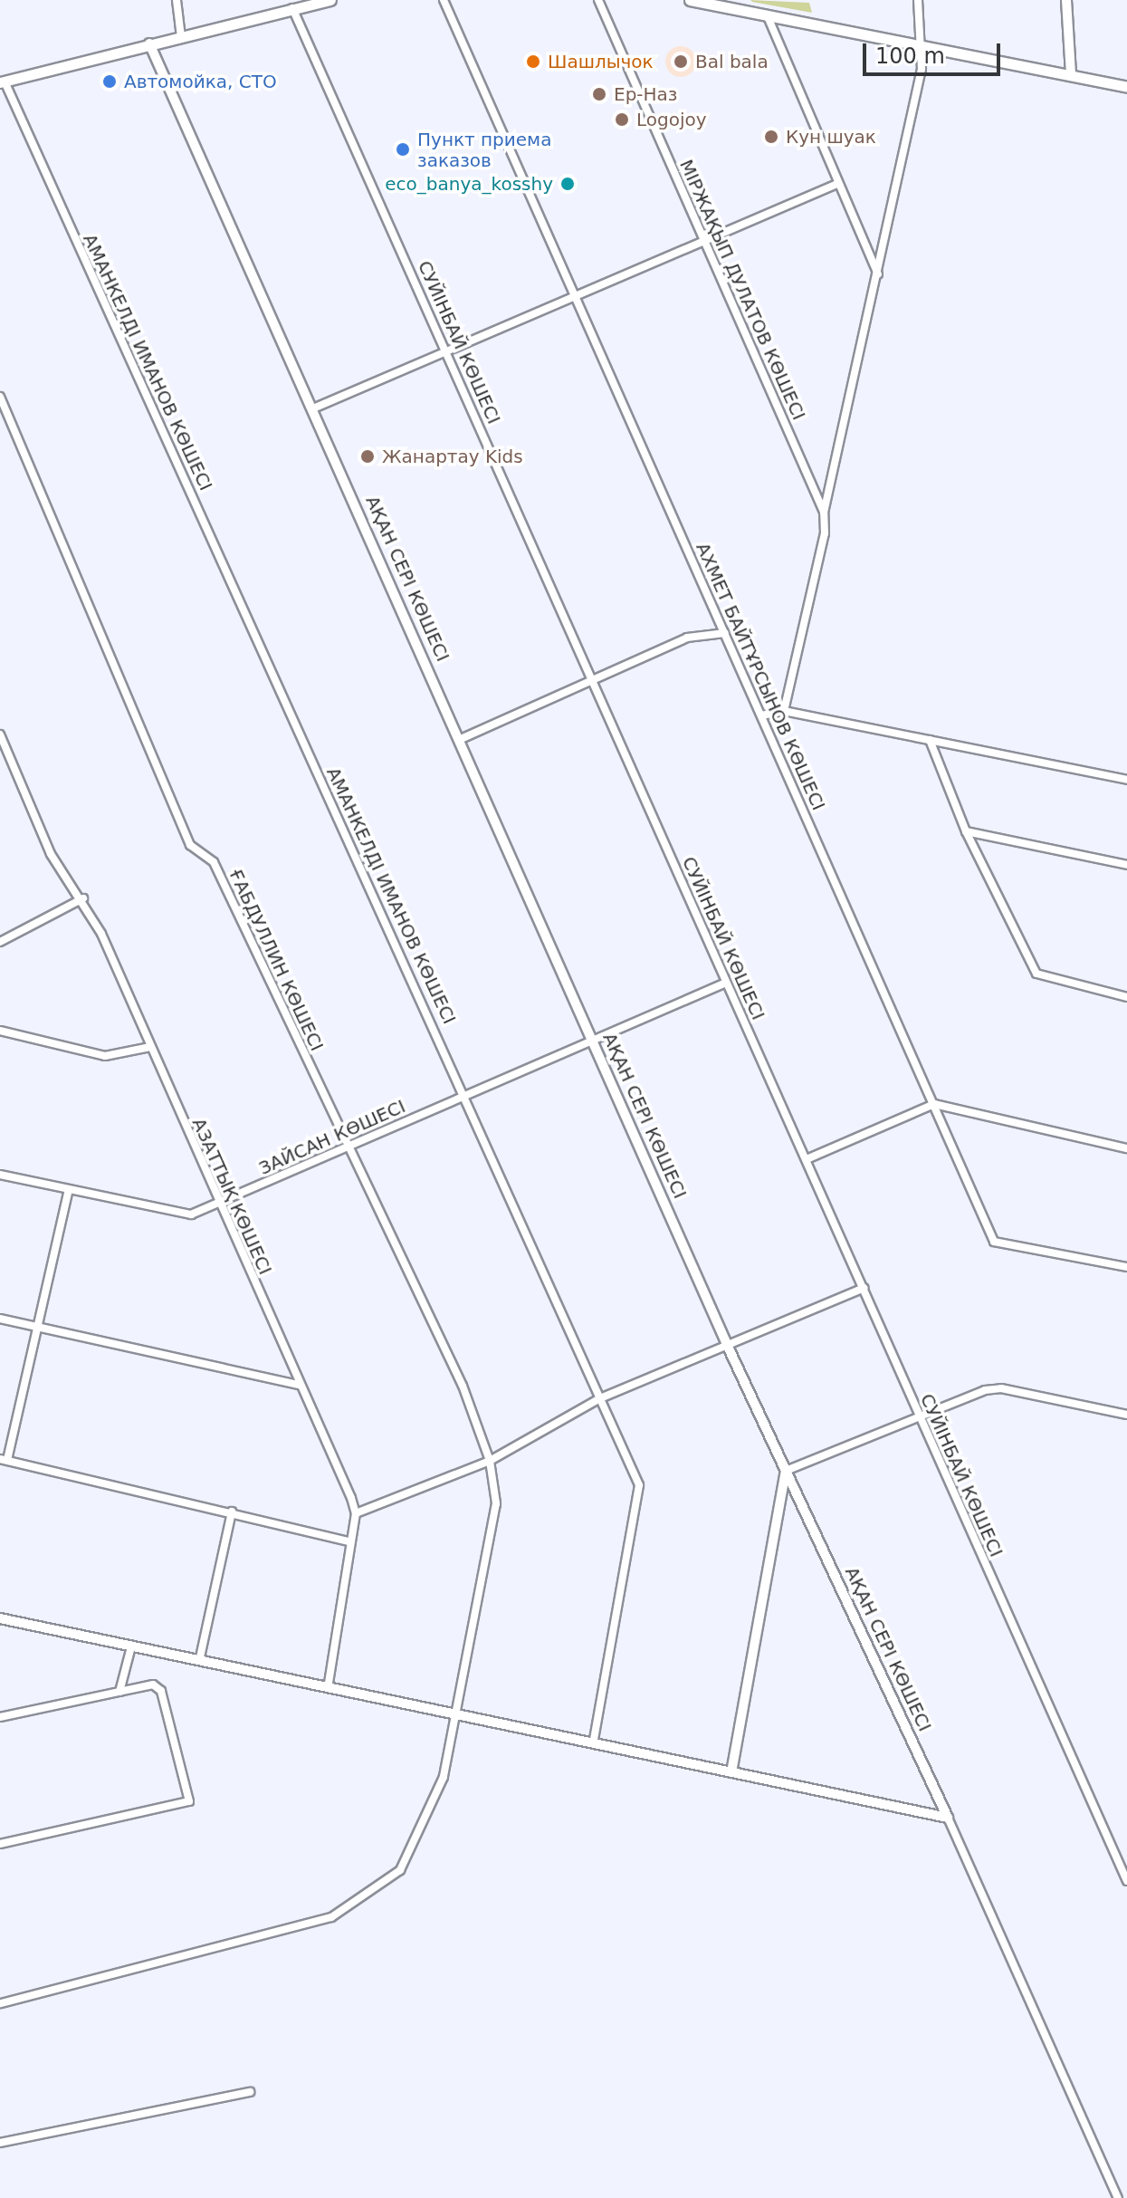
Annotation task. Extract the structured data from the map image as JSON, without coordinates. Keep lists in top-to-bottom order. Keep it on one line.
{"streets":{"street":["МІРЖАҚЫП ДУЛАТОВ КӨШЕСІ","СУЙІНБАЙ КӨШЕСІ","АМАНКЕЛДІ ИМАНОВ КӨШЕСІ","АҚАН СЕРІ КӨШЕСІ","АХМЕТ БАЙТҰРСЫНОВ КӨШЕСІ","ҒАБДУЛЛИН КӨШЕСІ","ЗАЙСАН КӨШЕСІ","АЗАТТЫҚ КӨШЕСІ"]},"crossings":[["СУЙІНБАЙ КӨШЕСІ","ЗАЙСАН КӨШЕСІ"],["АМАНКЕЛДІ ИМАНОВ КӨШЕСІ","ЗАЙСАН КӨШЕСІ"],["АҚАН СЕРІ КӨШЕСІ","ЗАЙСАН КӨШЕСІ"],["ҒАБДУЛЛИН КӨШЕСІ","ЗАЙСАН КӨШЕСІ"],["ЗАЙСАН КӨШЕСІ","АЗАТТЫҚ КӨШЕСІ"]],"places":["Шашлычок","Bal bala","Автомойка, СТО","Ер-Наз","Logojoy","Кун шуак","Пункт приема заказов","eco_banya_kosshy","Жанартау Kids"],"scale_bar":"100 m"}
